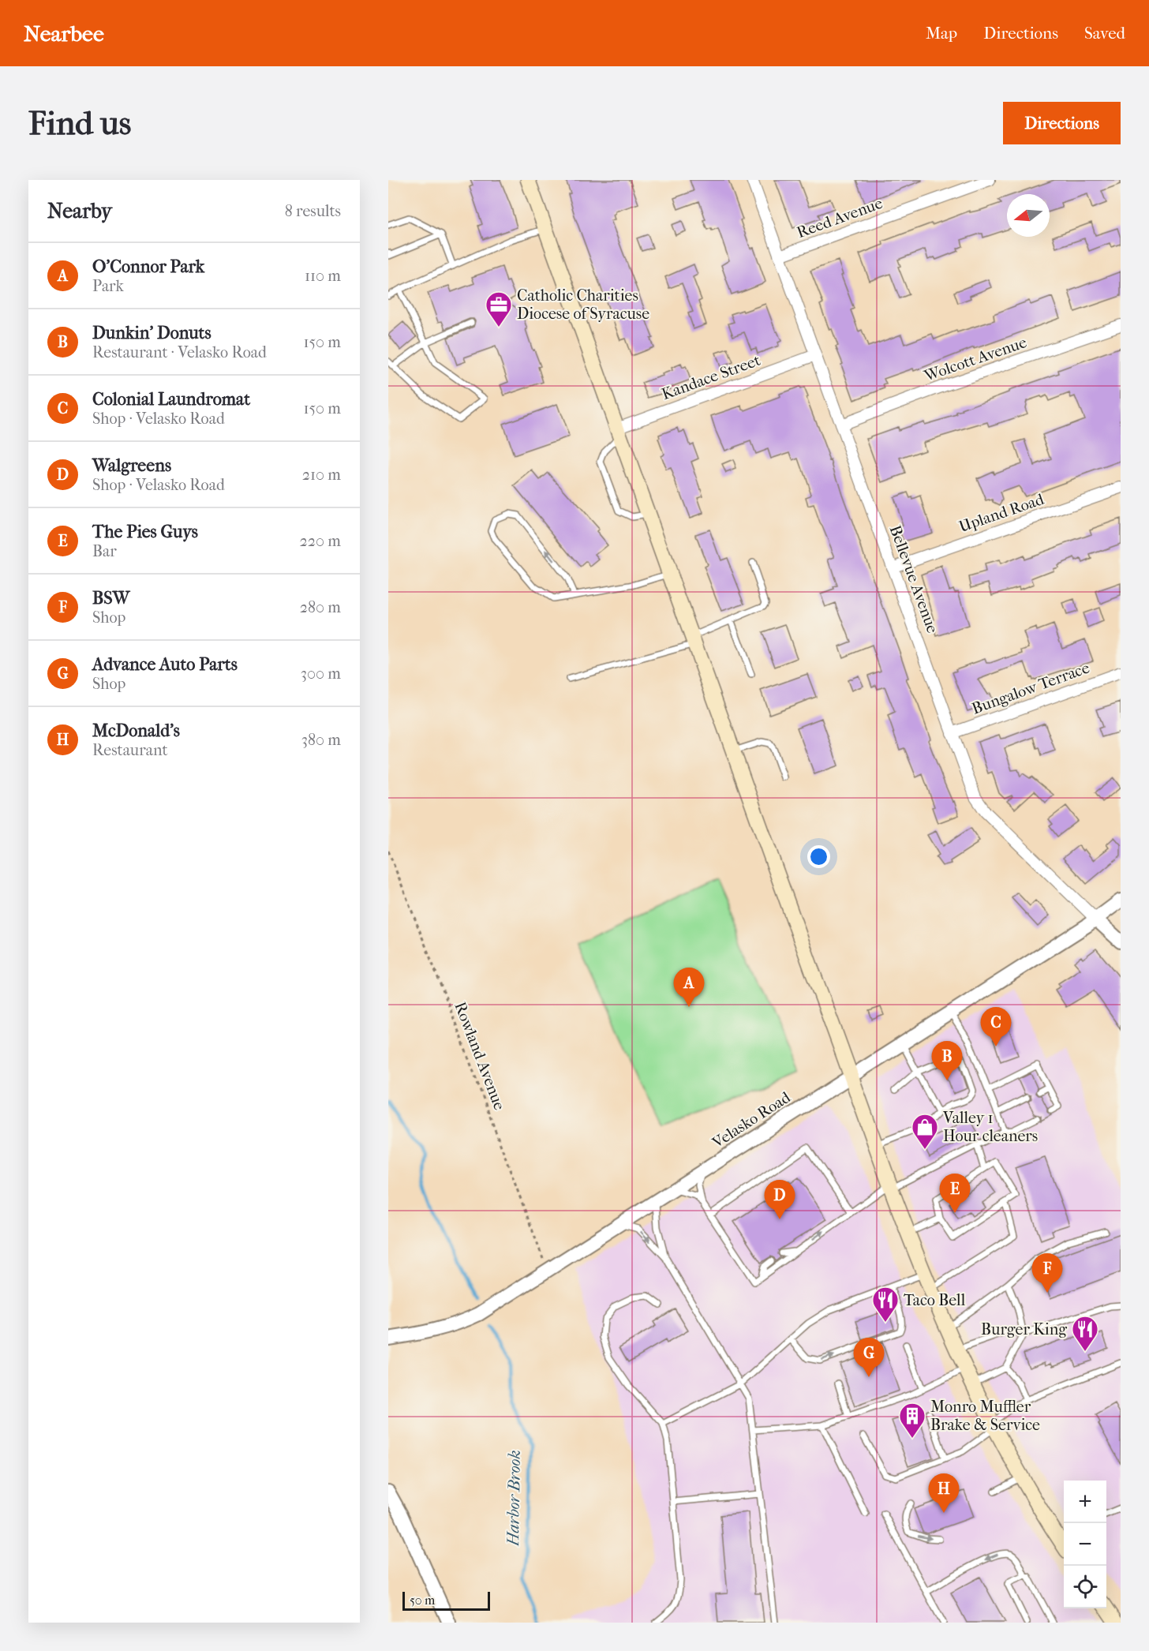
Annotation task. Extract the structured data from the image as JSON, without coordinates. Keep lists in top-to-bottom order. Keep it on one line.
{"streets":{"street":["Reed Avenue","Wolcott Avenue","Kandace Street","Upland Road","Bellevue Avenue","Bungalow Terrace","Velasko Road"],"path":["Rowland Avenue"]},"crossings":[["Reed Avenue","Bellevue Avenue"],["Wolcott Avenue","Bellevue Avenue"],["Kandace Street","Bellevue Avenue"],["Upland Road","Bellevue Avenue"],["Bellevue Avenue","Bungalow Terrace"],["Bellevue Avenue","Velasko Road"],["Rowland Avenue","Velasko Road"]],"water":["Harbor Brook"],"places":{"office":["Catholic Charities Diocese of Syracuse"],"shop":["Valley 1 Hour cleaners"],"restaurant":["Taco Bell","Burger King"],"building":["Monro Muffler Brake & Service"]},"scale_bar":"50 m","north":"left","page":{"header":"Nearbee","nav":["Map","Directions","Saved"],"buttons":"Directions","title":"Find us","heading":["Nearby","8 results"],"list":[{"mark":"A","name":"O'Connor Park","note":"Park","value":"110 m"},{"mark":"B","name":"Dunkin' Donuts","note":"Restaurant · Velasko Road","value":"150 m"},{"mark":"C","name":"Colonial Laundromat","note":"Shop · Velasko Road","value":"150 m"},{"mark":"D","name":"Walgreens","note":"Shop · Velasko Road","value":"210 m"},{"mark":"E","name":"The Pies Guys","note":"Bar","value":"220 m"},{"mark":"F","name":"BSW","note":"Shop","value":"280 m"},{"mark":"G","name":"Advance Auto Parts","note":"Shop","value":"300 m"},{"mark":"H","name":"McDonald's","note":"Restaurant","value":"380 m"}],"pins":["A","C","B","E","D","F","G","H"],"map_buttons":["+","−"],"scale":"50 m"}}
